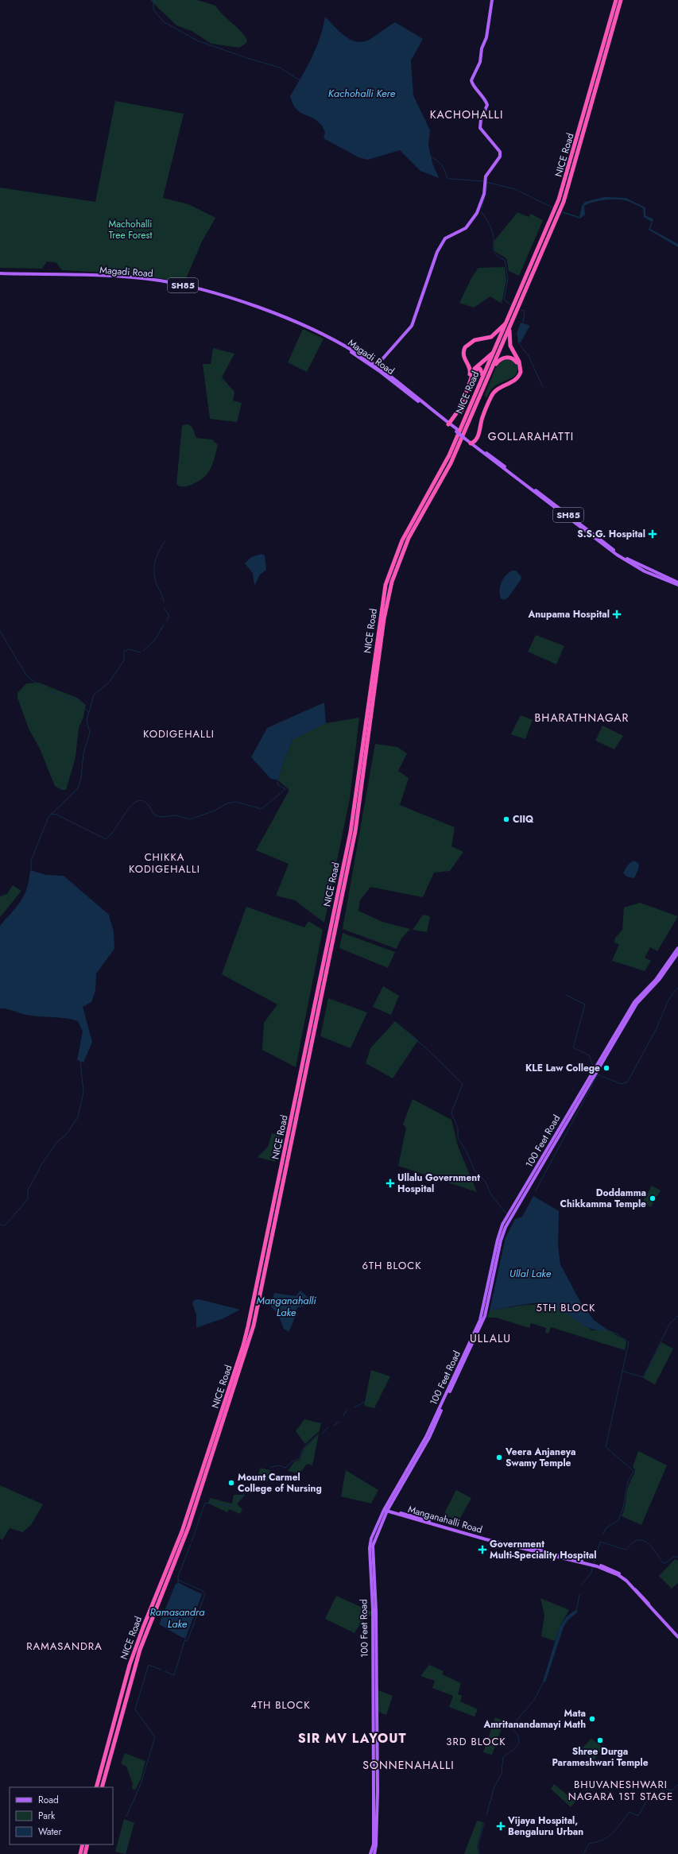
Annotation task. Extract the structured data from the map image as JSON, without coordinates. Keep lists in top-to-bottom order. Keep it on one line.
{"streets":{"highway":["NICE Road"],"main road":["Magadi Road","SH85","100 Feet Road","Manganahalli Road"]},"crossings":[["100 Feet Road","Manganahalli Road"]],"districts":["KACHOHALLI","GOLLARAHATTI","BHARATHNAGAR","KODIGEHALLI","CHIKKA KODIGEHALLI","6TH BLOCK","5TH BLOCK","ULLALU","RAMASANDRA","4TH BLOCK","SIR MV LAYOUT","3RD BLOCK","SONNENAHALLI","BHUVANESHWARI NAGARA 1ST STAGE"],"water":["Kachohalli Kere","Ullal Lake","Manganahalli Lake","Ramasandra Lake"],"parks":["Machohalli Tree Forest"],"places":{"health":["S.S.G. Hospital","Anupama Hospital","Ullalu Government Hospital","Government Multi-Speciality Hospital","Vijaya Hospital, Bengaluru Urban"],"other":["CIIQ","KLE Law College","Doddamma Chikkamma Temple","Veera Anjaneya Swamy Temple","Mount Carmel College of Nursing","Mata Amritanandamayi Math","Shree Durga Parameshwari Temple"]},"legend":["Road","Park","Water"]}
